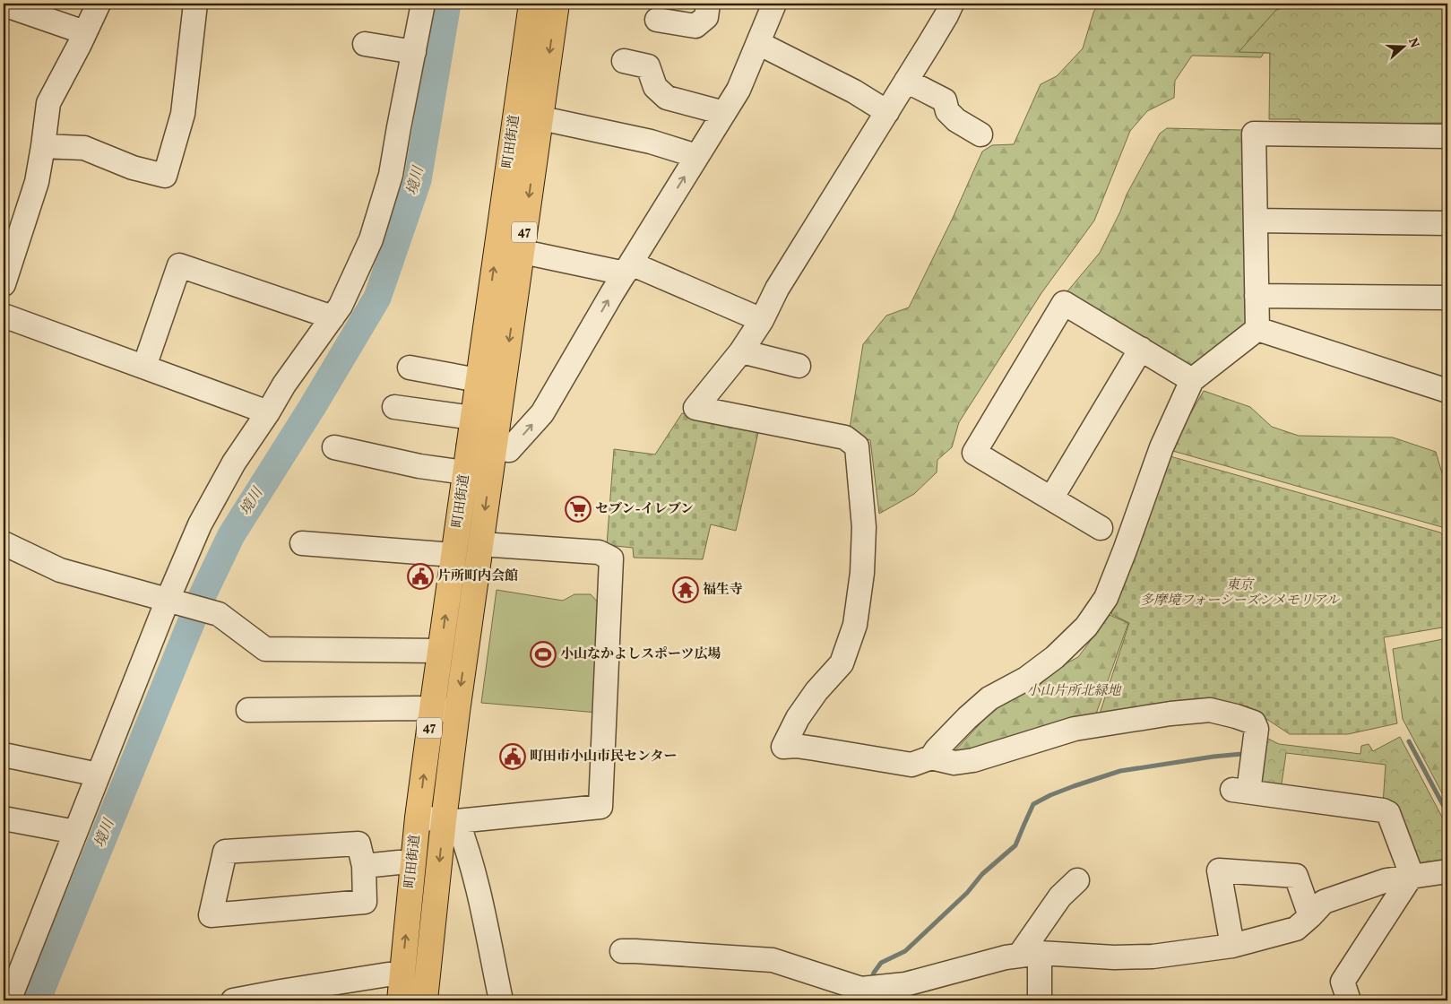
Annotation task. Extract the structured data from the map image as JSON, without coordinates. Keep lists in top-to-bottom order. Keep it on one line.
{"streets":{"main road":["町田街道","47"]},"water":["境川"],"parks":["東京 多摩境フォーシーズンメモリアル","小山片所北緑地"],"places":{"supermarket":["セブン-イレブン"],"public building":["片所町内会館","町田市小山市民センター"],"temple":["福生寺"],"sports":["小山なかよしスポーツ広場"]},"north":"right"}
